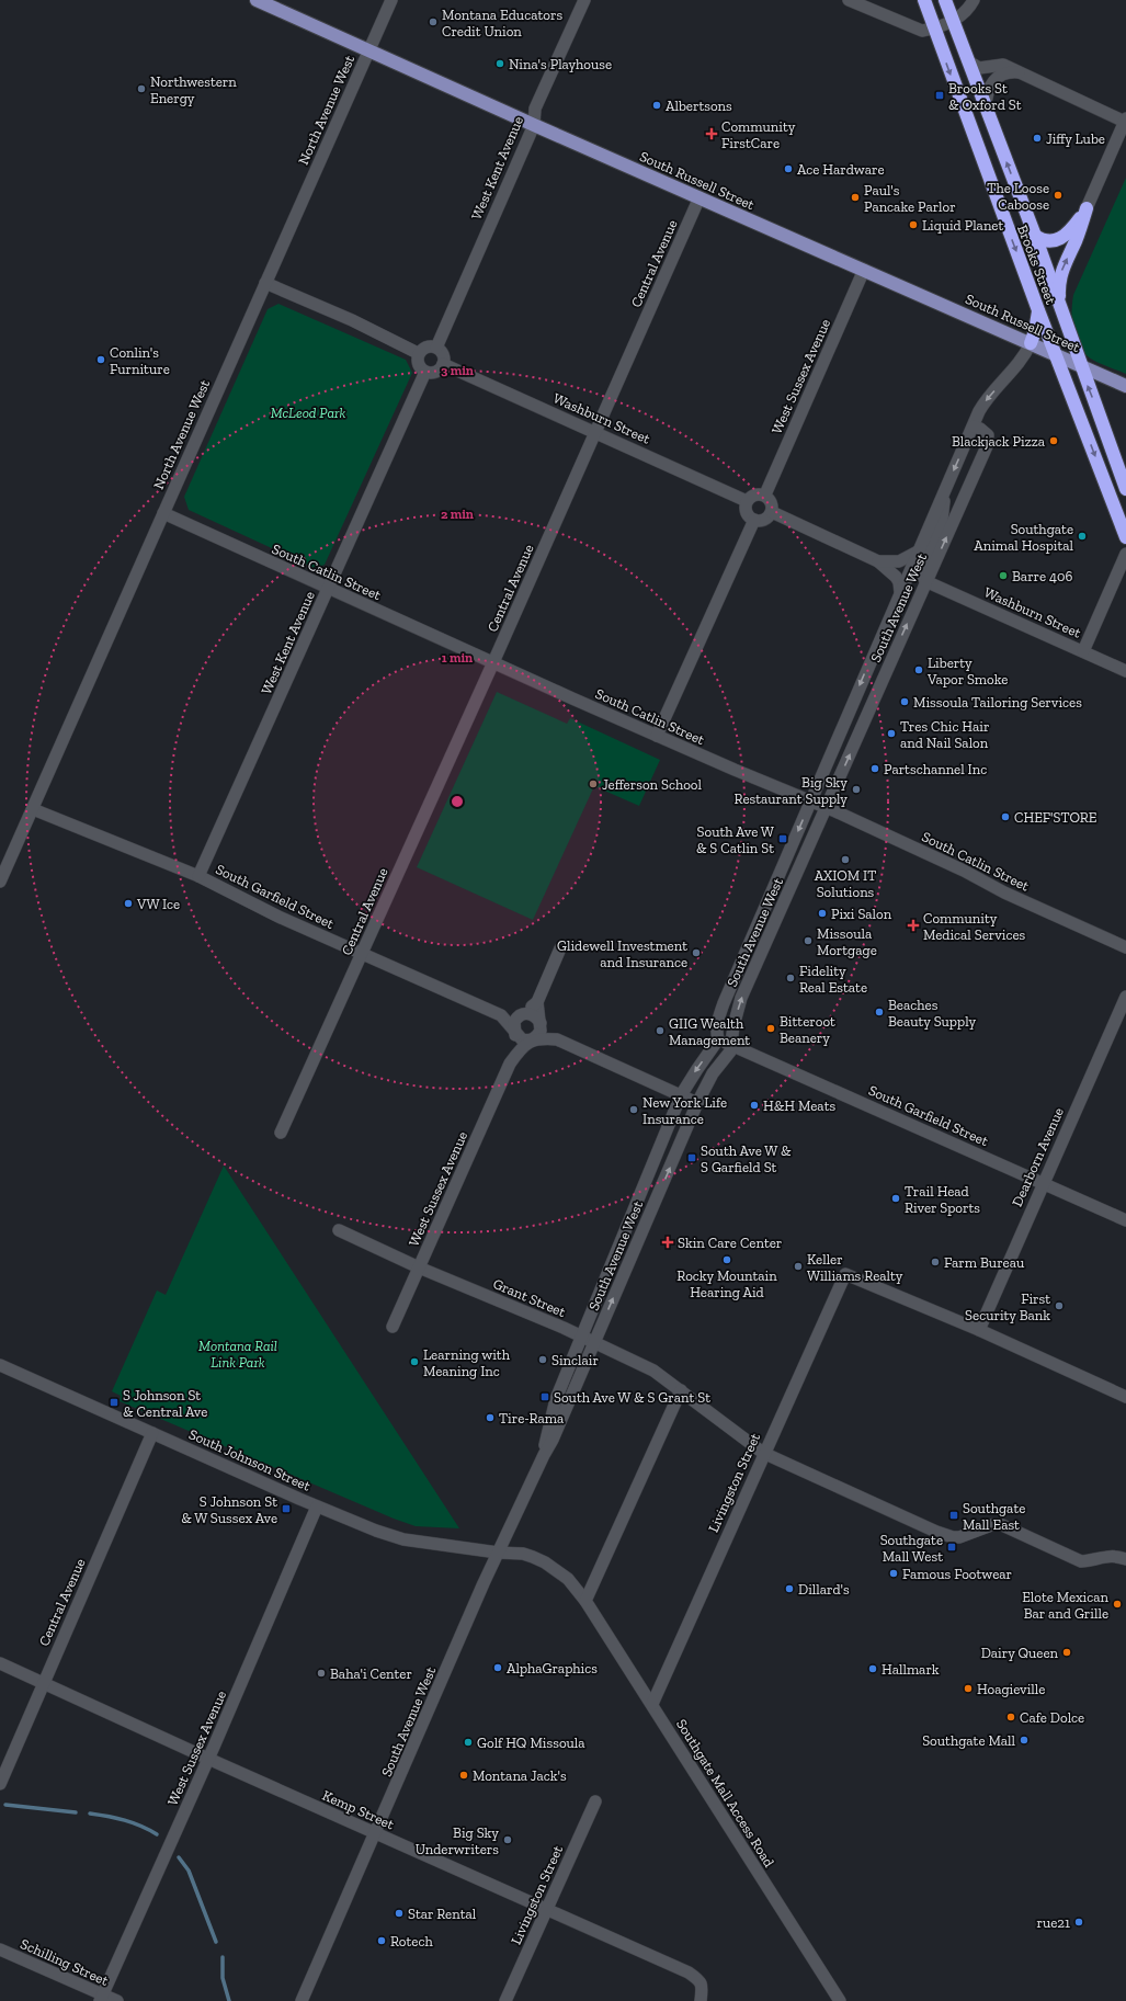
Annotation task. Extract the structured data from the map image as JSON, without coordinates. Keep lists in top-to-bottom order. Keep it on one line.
{"streets":{"highway":["Brooks Street"],"main road":["South Russell Street"],"street":["North Avenue West","West Kent Avenue","Central Avenue","West Sussex Avenue","Washburn Street","South Catlin Street","South Avenue West","South Garfield Street","Dearborn Avenue","Grant Street","South Johnson Street","Livingston Street","Southgate Mall Access Road","Kemp Street","Schilling Street"]},"crossings":[["North Avenue West","South Russell Street"],["North Avenue West","South Catlin Street"],["North Avenue West","South Garfield Street"],["West Kent Avenue","South Russell Street"],["West Kent Avenue","Washburn Street"],["West Kent Avenue","South Catlin Street"],["West Kent Avenue","South Garfield Street"],["South Russell Street","Central Avenue"],["South Russell Street","Brooks Street"],["South Russell Street","West Sussex Avenue"],["South Russell Street","South Avenue West"],["Central Avenue","Washburn Street"],["Central Avenue","South Catlin Street"],["Central Avenue","South Garfield Street"],["Central Avenue","South Johnson Street"],["Central Avenue","Kemp Street"],["West Sussex Avenue","Washburn Street"],["West Sussex Avenue","South Garfield Street"],["West Sussex Avenue","Grant Street"],["West Sussex Avenue","South Johnson Street"],["West Sussex Avenue","Kemp Street"],["West Sussex Avenue","Schilling Street"],["Washburn Street","South Avenue West"],["South Catlin Street","South Avenue West"],["South Avenue West","South Garfield Street"],["South Avenue West","Grant Street"],["South Avenue West","South Johnson Street"],["South Avenue West","Southgate Mall Access Road"],["South Avenue West","Kemp Street"],["South Garfield Street","Dearborn Avenue"],["Dearborn Avenue","Livingston Street"],["Grant Street","Livingston Street"],["South Johnson Street","Southgate Mall Access Road"],["Livingston Street","Southgate Mall Access Road"],["Livingston Street","Kemp Street"]],"parks":["McLeod Park","Montana Rail Link Park"],"places":{"other":["Montana Educators Credit Union","Nina's Playhouse","Northwestern Energy","Albertsons","Jiffy Lube","Ace Hardware","The Loose Caboose","Paul's Pancake Parlor","Liquid Planet","Conlin's Furniture","Blackjack Pizza","Southgate Animal Hospital","Barre 406","Liberty Vapor Smoke","Missoula Tailoring Services","Tres Chic Hair and Nail Salon","Partschannel Inc","Jefferson School","Big Sky Restaurant Supply","CHEF'STORE","AXIOM IT Solutions","VW Ice","Pixi Salon","Missoula Mortgage","Glidewell Investment and Insurance","Fidelity Real Estate","Beaches Beauty Supply","Bitteroot Beanery","GIIG Wealth Management","H&H Meats","New York Life Insurance","Trail Head River Sports","Rocky Mountain Hearing Aid","Farm Bureau","Keller Williams Realty","First Security Bank","Sinclair","Learning with Meaning Inc","Tire-Rama","Famous Footwear","Dillard's","Elote Mexican Bar and Grille","Dairy Queen","AlphaGraphics","Hallmark","Baha'i Center","Hoagieville","Cafe Dolce","Southgate Mall","Golf HQ Missoula","Montana Jack's","Big Sky Underwriters","Star Rental","rue21","Rotech"],"transit":["Brooks St & Oxford St","South Ave W & S Catlin St","South Ave W & S Garfield St","South Ave W & S Grant St","S Johnson St & Central Ave","S Johnson St & W Sussex Ave","Southgate Mall East","Southgate Mall West"],"health":["Community FirstCare","Community Medical Services","Skin Care Center"]},"rings":["3 min","2 min","1 min"]}
